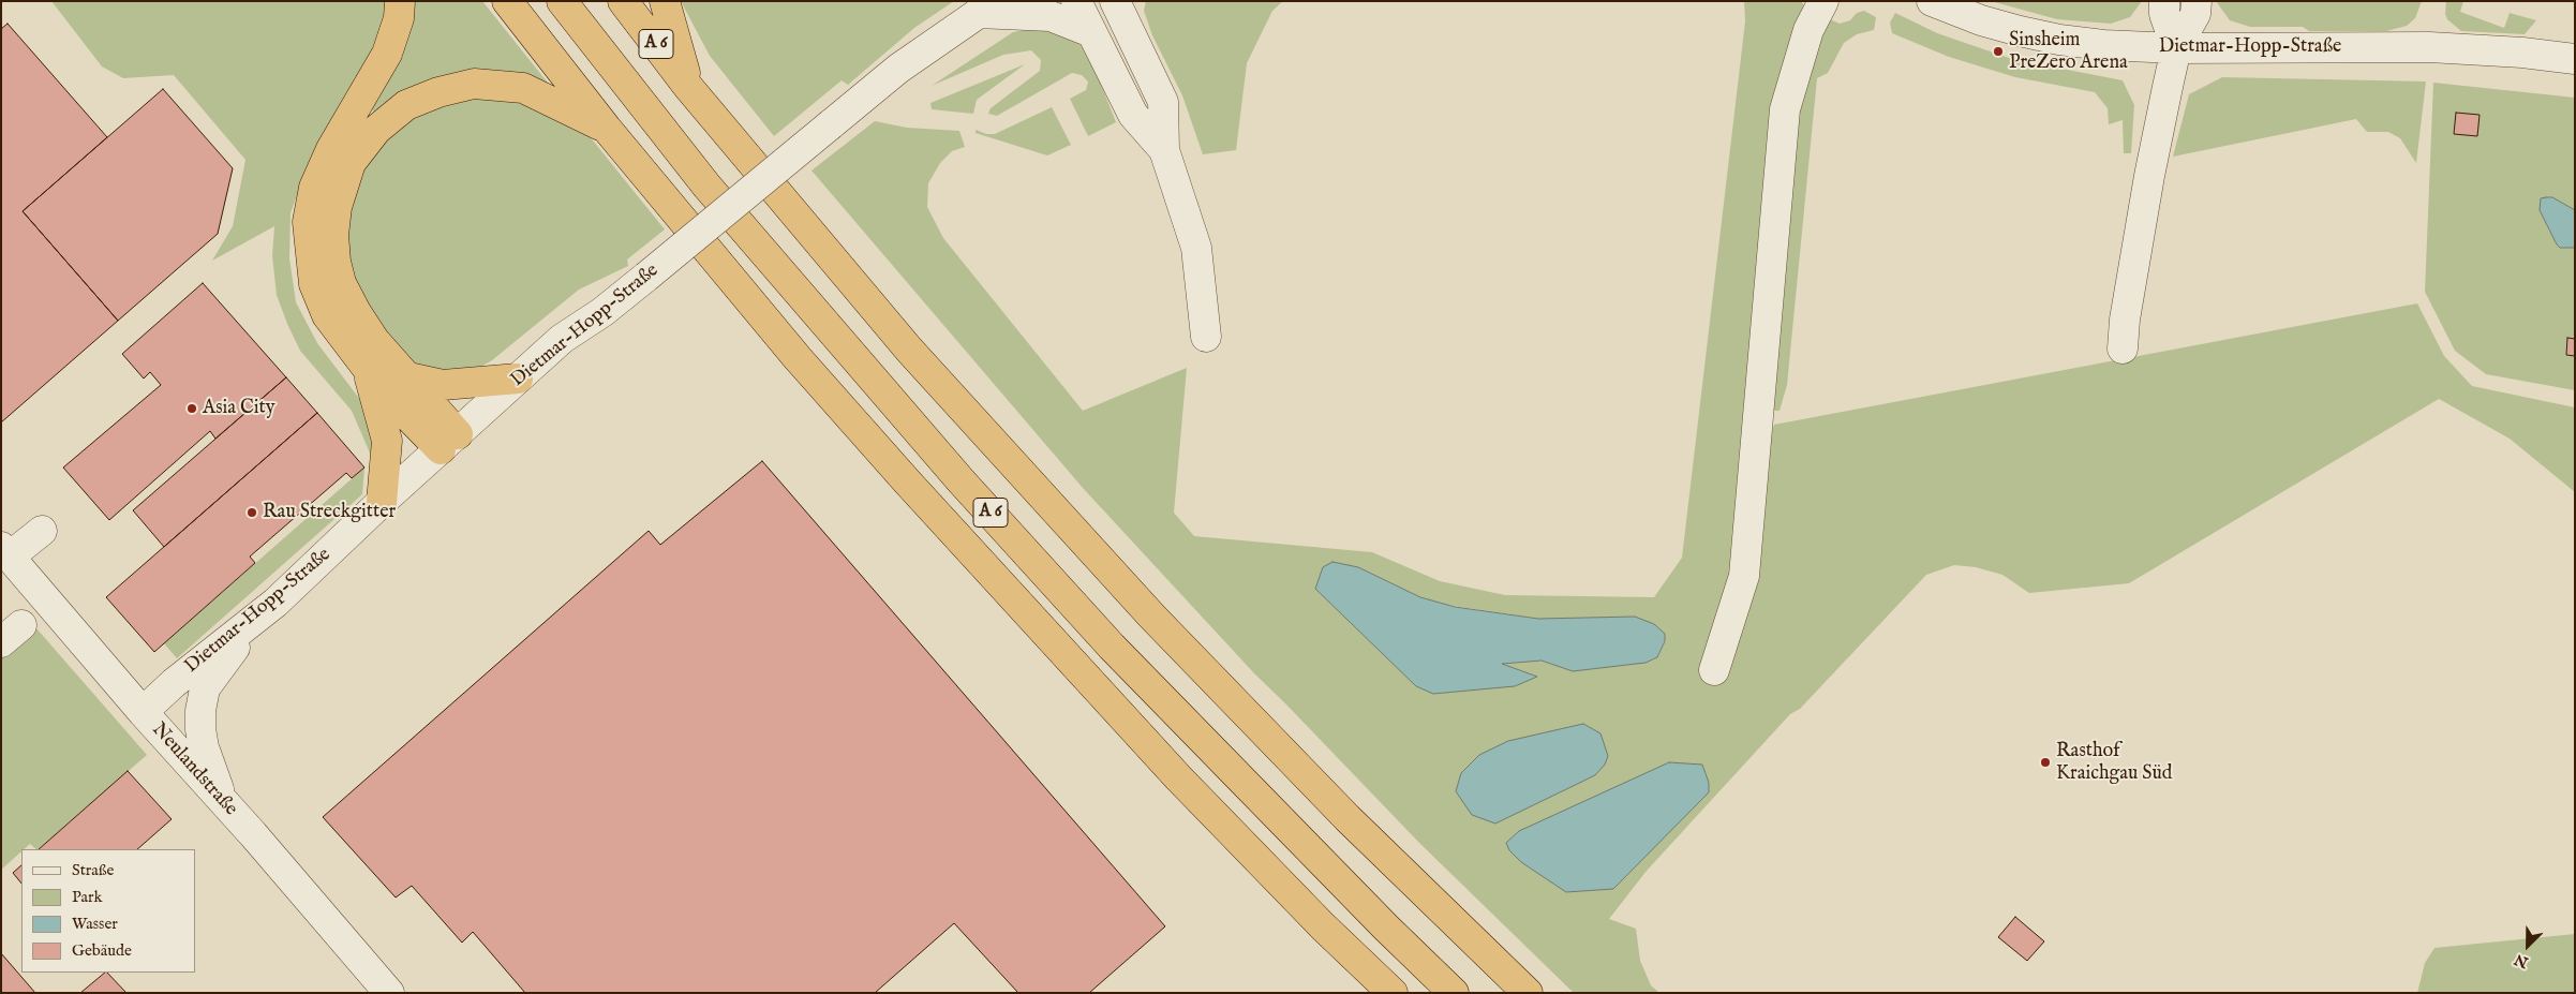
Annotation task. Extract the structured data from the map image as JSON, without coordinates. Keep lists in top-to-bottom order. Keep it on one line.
{"streets":{"highway":["A 6"],"street":["Dietmar-Hopp-Straße","Neulandstraße"]},"crossings":[["Dietmar-Hopp-Straße","Neulandstraße"]],"places":["Sinsheim PreZero Arena","Asia City","Rau Streckgitter","Rasthof Kraichgau Süd"],"legend":["Straße","Park","Wasser","Gebäude"],"north":"bottom left"}
